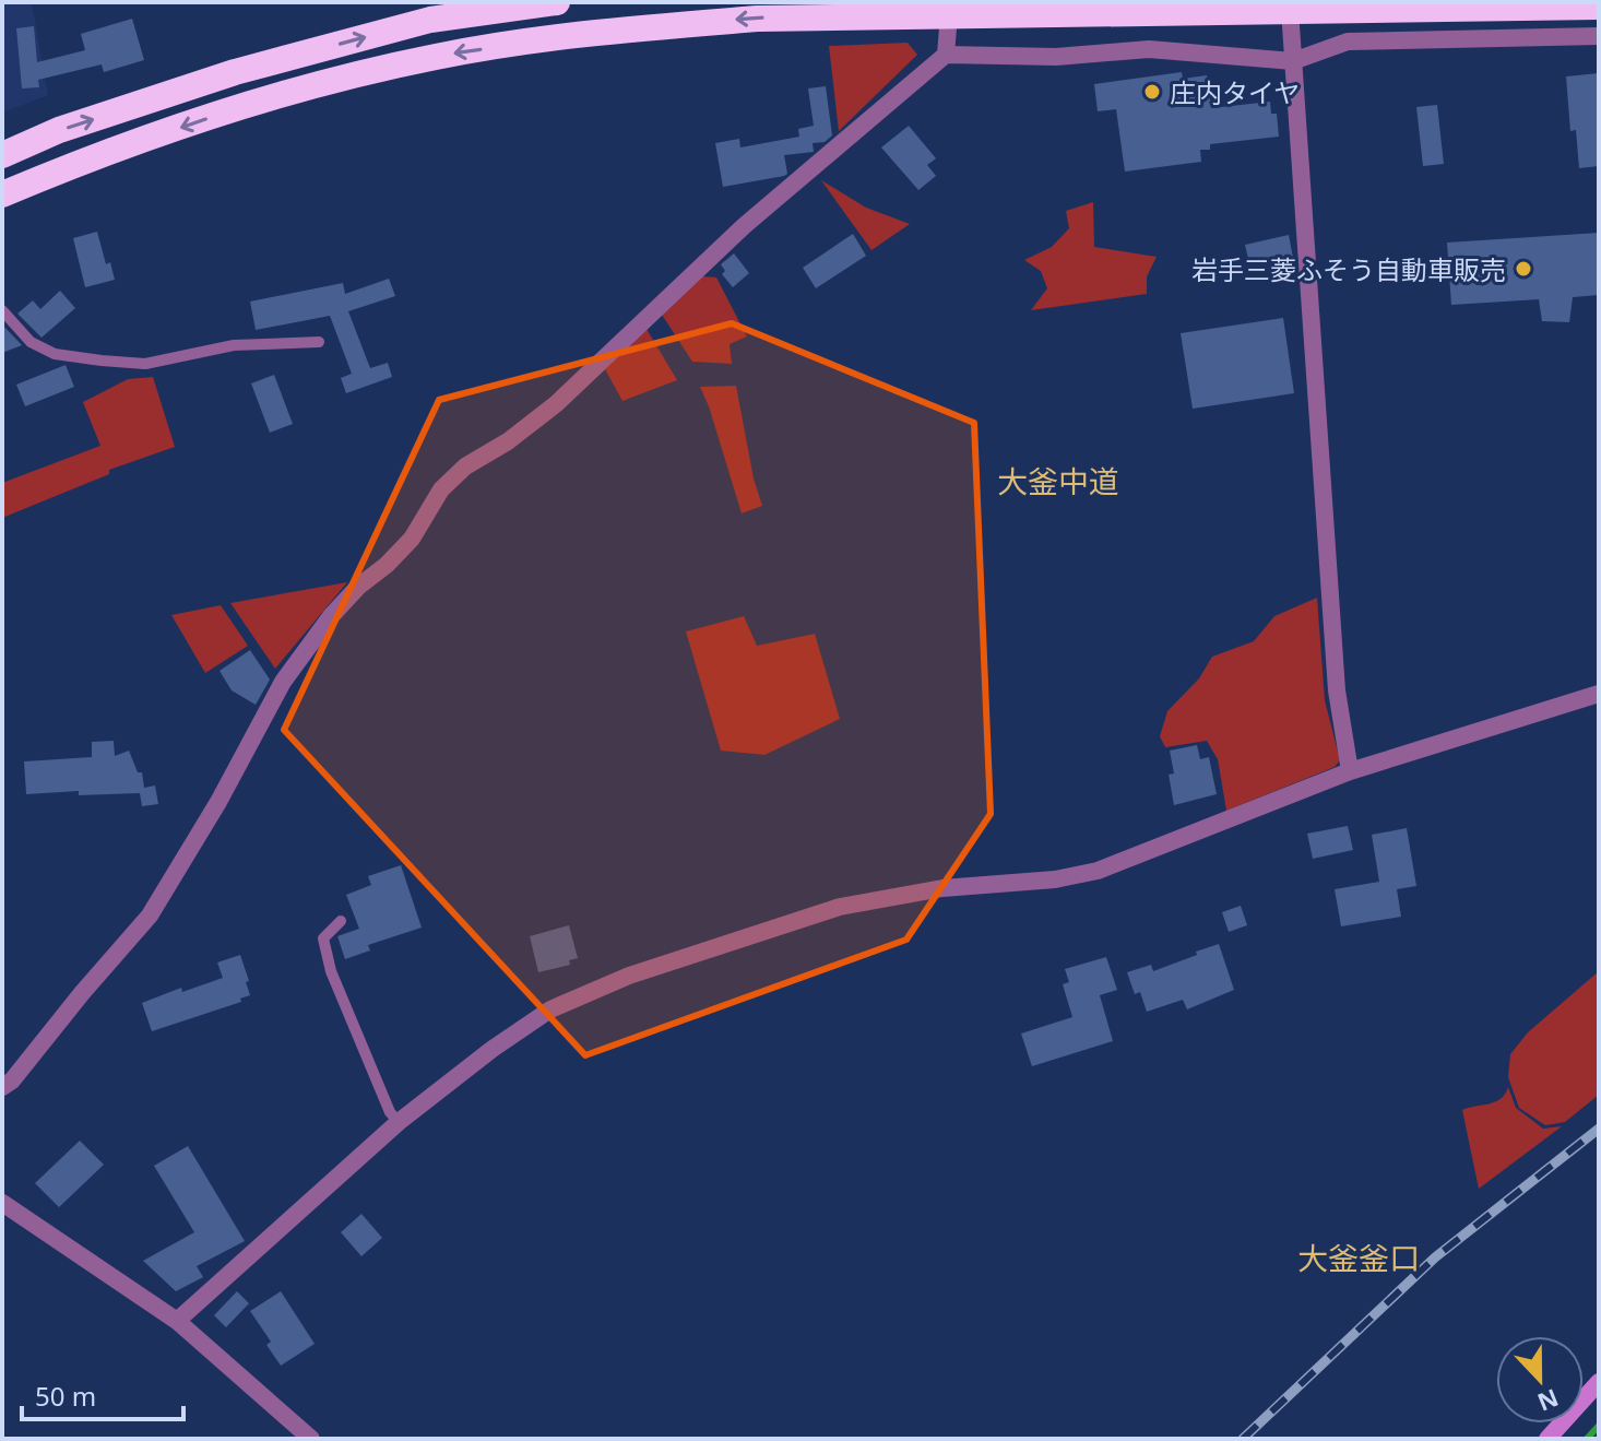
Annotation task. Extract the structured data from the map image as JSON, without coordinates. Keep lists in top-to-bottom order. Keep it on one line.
{"districts":["大釜中道","大釜釜口"],"places":["庄内タイヤ","岩手三菱ふそう自動車販売"],"scale_bar":"50 m","north":"bottom"}
